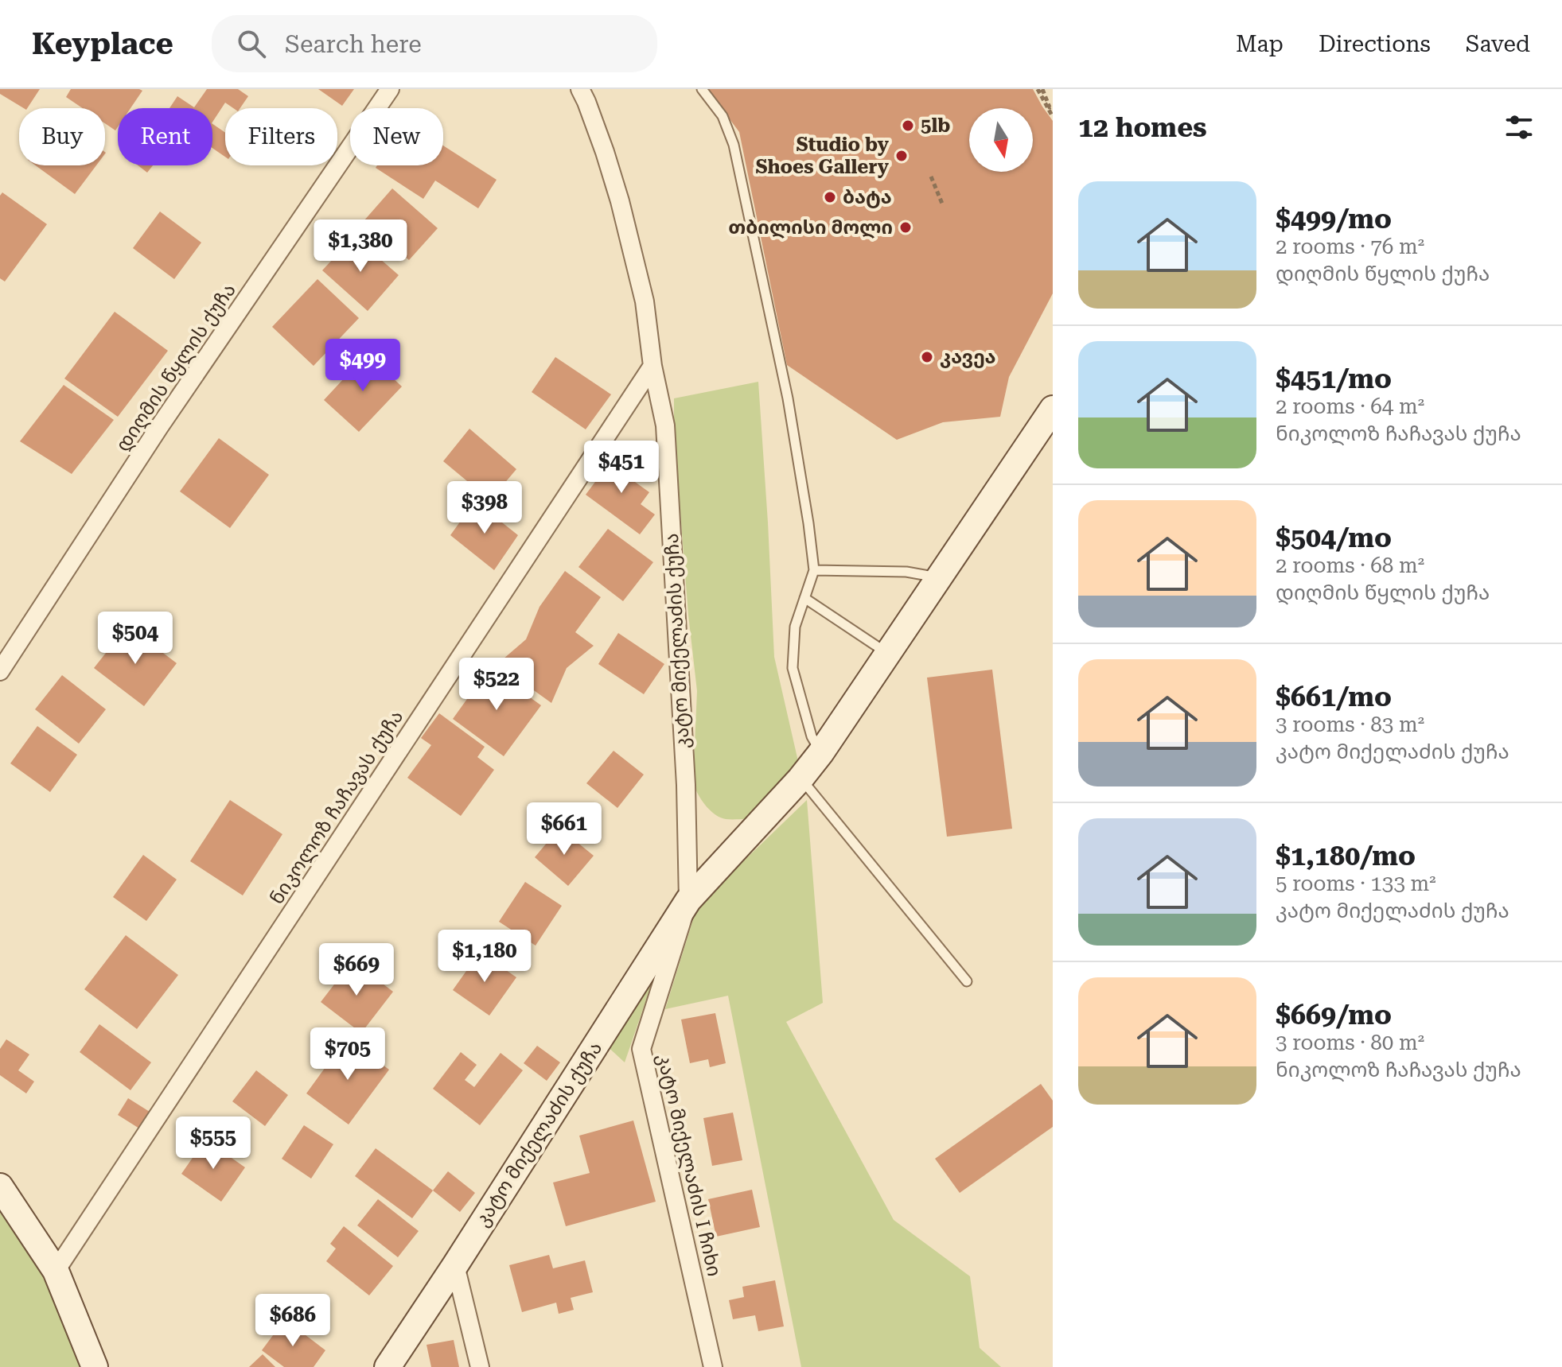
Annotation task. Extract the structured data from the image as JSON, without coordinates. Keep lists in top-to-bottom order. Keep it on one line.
{"streets":{"street":["დიღმის წყლის ქუჩა","კატო მიქელაძის ქუჩა","ნიკოლოზ ჩაჩავას ქუჩა","კატო მიქელაძის I ჩიხი"]},"crossings":[["კატო მიქელაძის ქუჩა","ნიკოლოზ ჩაჩავას ქუჩა"],["კატო მიქელაძის ქუჩა","კატო მიქელაძის I ჩიხი"]],"places":["5lb","Studio by Shoes Gallery","ბატა","თბილისი მოლი","კავეა"],"north":"bottom","page":{"header":"Keyplace","search":"Search here","nav":["Map","Directions","Saved"],"heading":"12 homes","chip":["Buy","Rent","Filters","New"],"list":[{"name":"$499/mo","note":"2 rooms · 76 m² · დიღმის წყლის ქუჩა"},{"name":"$451/mo","note":"2 rooms · 64 m² · ნიკოლოზ ჩაჩავას ქუჩა"},{"name":"$504/mo","note":"2 rooms · 68 m² · დიღმის წყლის ქუჩა"},{"name":"$661/mo","note":"3 rooms · 83 m² · კატო მიქელაძის ქუჩა"},{"name":"$1,180/mo","note":"5 rooms · 133 m² · კატო მიქელაძის ქუჩა"},{"name":"$669/mo","note":"3 rooms · 80 m² · ნიკოლოზ ჩაჩავას ქუჩა"}],"price":["$1,380","$499","$451","$398","$504","$522","$661","$1,180","$669","$705","$555","$686"]}}
